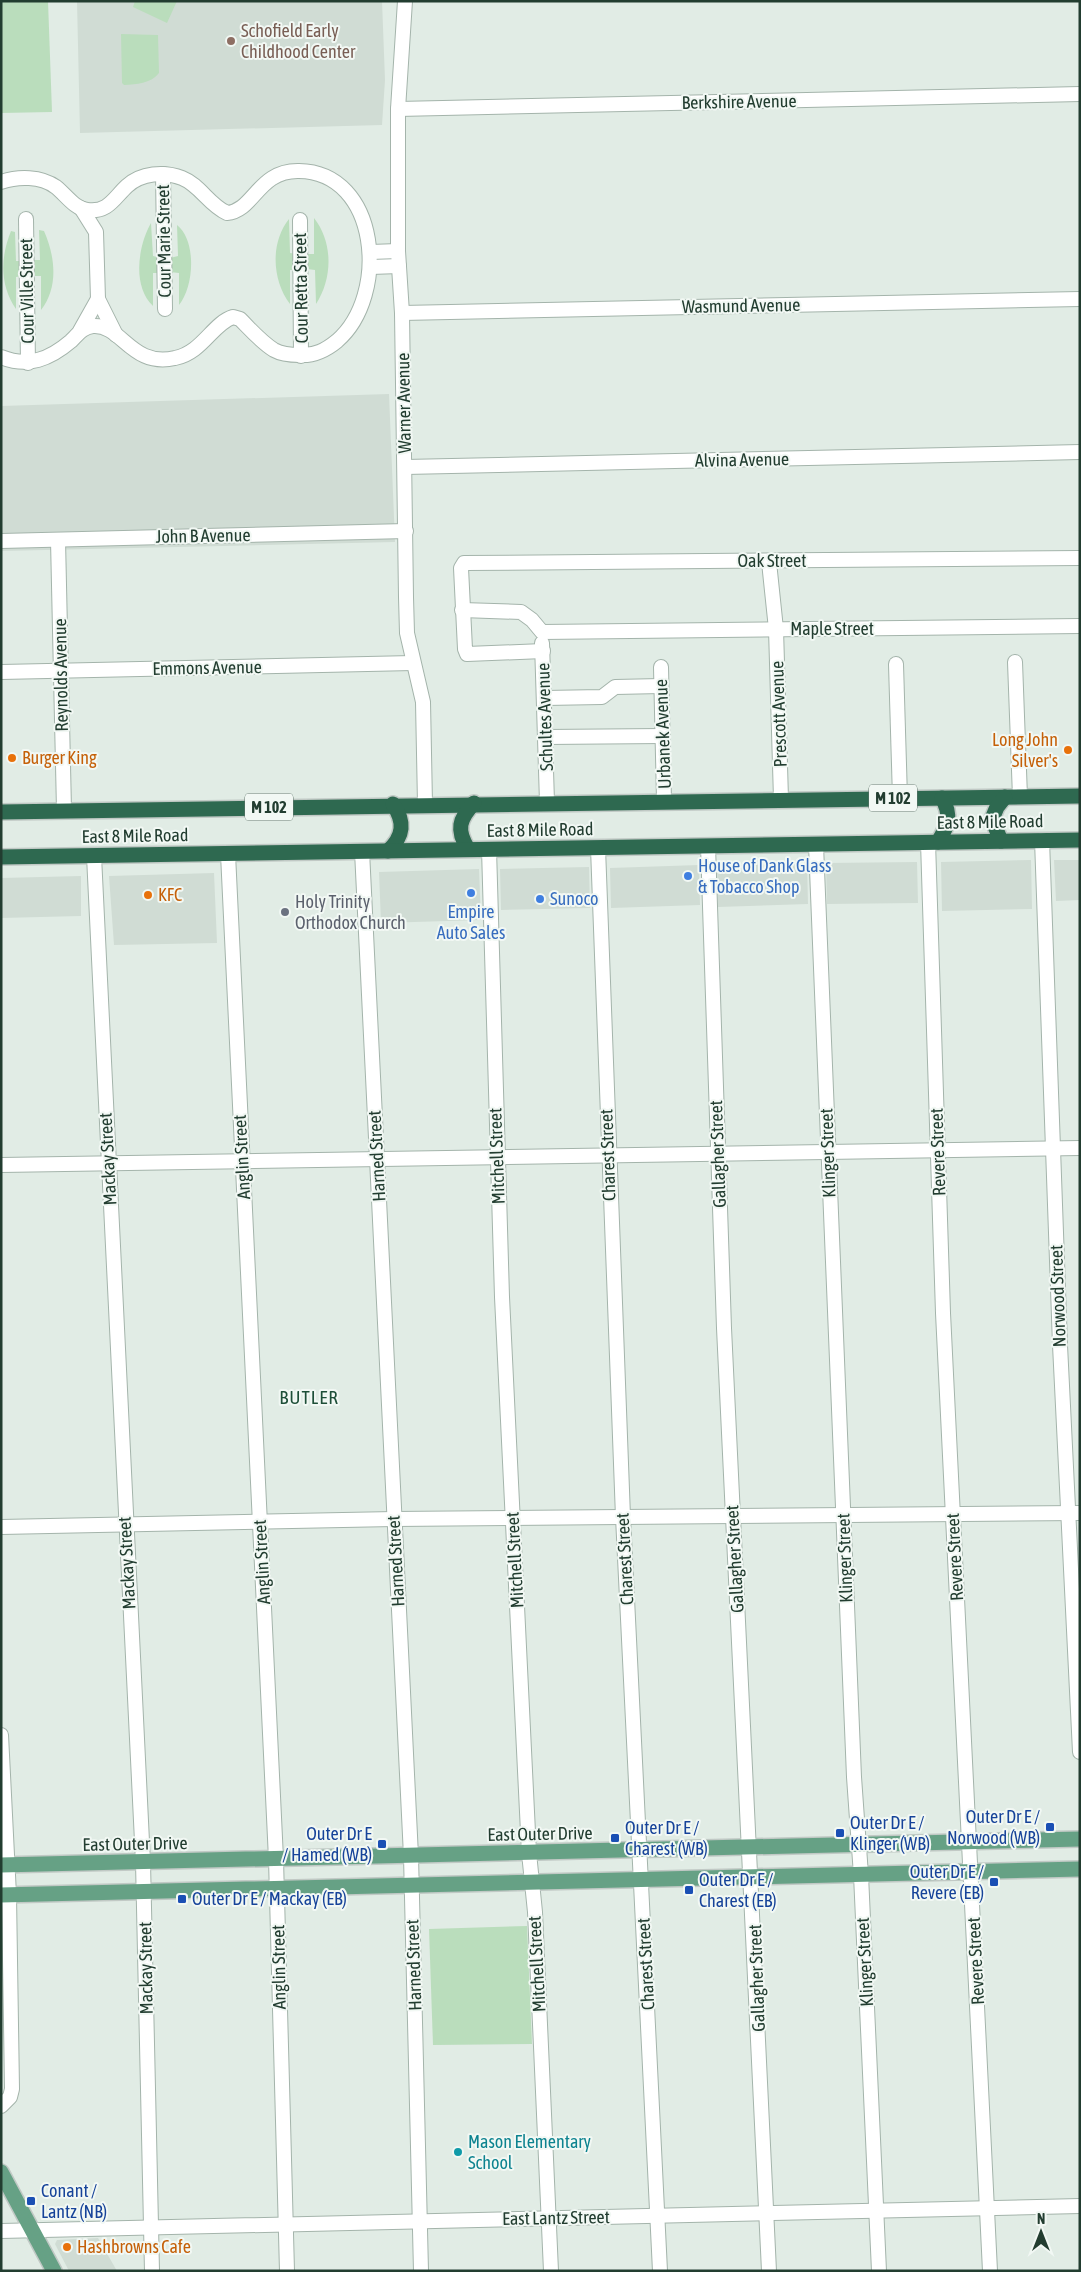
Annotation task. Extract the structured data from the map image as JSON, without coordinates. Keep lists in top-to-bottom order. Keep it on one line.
{"streets":{"highway":["M 102","East 8 Mile Road"],"main road":["East Outer Drive"],"street":["Berkshire Avenue","Cour Marie Street","Cour Retta Street","Cour Ville Street","Wasmund Avenue","Warner Avenue","Alvina Avenue","John B Avenue","Oak Street","Maple Street","Emmons Avenue","Reynolds Avenue","Prescott Avenue","Schultes Avenue","Urbanek Avenue","Revere Street","Klinger Street","Gallagher Street","Charest Street","Harned Street","Mitchell Street","Anglin Street","Mackay Street","Norwood Street","East Lantz Street"]},"crossings":[["Berkshire Avenue","Warner Avenue"],["Wasmund Avenue","Warner Avenue"],["Warner Avenue","Alvina Avenue"],["Warner Avenue","John B Avenue"],["Warner Avenue","Emmons Avenue"],["Warner Avenue","East 8 Mile Road"],["John B Avenue","Reynolds Avenue"],["Oak Street","Prescott Avenue"],["Maple Street","Prescott Avenue"],["Maple Street","Schultes Avenue"],["Emmons Avenue","Reynolds Avenue"],["Reynolds Avenue","East 8 Mile Road"],["Prescott Avenue","East 8 Mile Road"],["Schultes Avenue","East 8 Mile Road"],["Urbanek Avenue","East 8 Mile Road"],["East 8 Mile Road","Revere Street"],["East 8 Mile Road","Klinger Street"],["East 8 Mile Road","Gallagher Street"],["East 8 Mile Road","Charest Street"],["East 8 Mile Road","Harned Street"],["East 8 Mile Road","Mitchell Street"],["East 8 Mile Road","Anglin Street"],["East 8 Mile Road","Mackay Street"],["East 8 Mile Road","Norwood Street"],["Revere Street","East Outer Drive"],["Revere Street","East Lantz Street"],["Klinger Street","East Outer Drive"],["Klinger Street","East Lantz Street"],["Gallagher Street","East Outer Drive"],["Gallagher Street","East Lantz Street"],["Charest Street","East Outer Drive"],["Charest Street","East Lantz Street"],["Harned Street","East Outer Drive"],["Harned Street","East Lantz Street"],["Mitchell Street","East Outer Drive"],["Mitchell Street","East Lantz Street"],["Anglin Street","East Outer Drive"],["Anglin Street","East Lantz Street"],["Mackay Street","East Outer Drive"],["Mackay Street","East Lantz Street"]],"districts":["BUTLER"],"places":{"other":["Schofield Early Childhood Center","Long John Silver's","Burger King","House of Dank Glass & Tobacco Shop","Empire Auto Sales","KFC","Sunoco","Holy Trinity Orthodox Church","Mason Elementary School","Hashbrowns Cafe"],"transit":["Outer Dr E / Norwood (WB)","Outer Dr E / Klinger (WB)","Outer Dr E / Charest (WB)","Outer Dr E / Hamed (WB)","Outer Dr E / Revere (EB)","Outer Dr E / Charest (EB)","Outer Dr E / Mackay (EB)","Conant / Lantz (NB)"]},"north":"top"}
